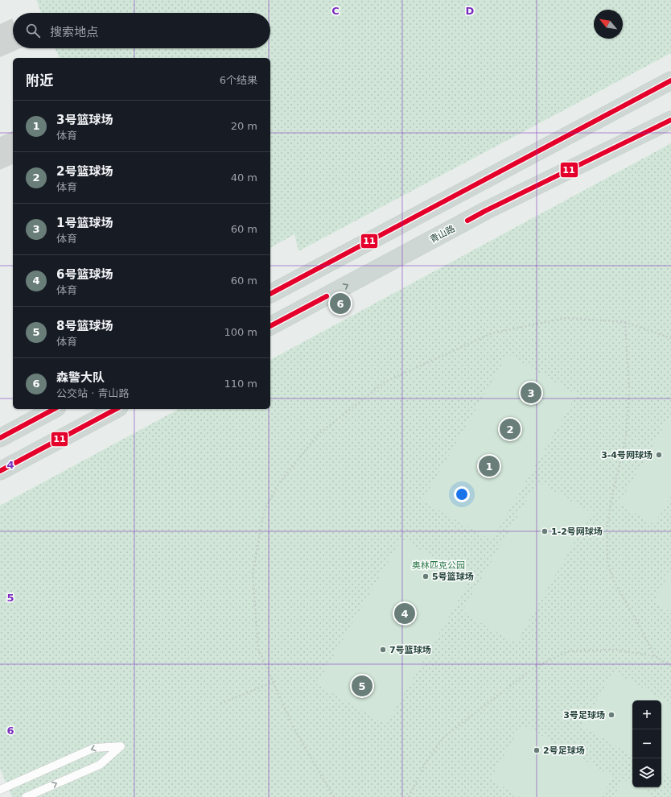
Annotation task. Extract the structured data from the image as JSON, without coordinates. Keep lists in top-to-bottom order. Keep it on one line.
{"streets":{"main road":["青山路"]},"parks":["奥林匹克公园"],"places":["3-4号网球场","1-2号网球场","5号篮球场","7号篮球场","3号足球场","2号足球场"],"lines":["transit line 11"],"north":"top left","page":{"search":"搜索地点","heading":["附近","6个结果"],"list":[{"mark":"1","name":"3号篮球场","note":"体育","value":"20 m"},{"mark":"2","name":"2号篮球场","note":"体育","value":"40 m"},{"mark":"3","name":"1号篮球场","note":"体育","value":"60 m"},{"mark":"4","name":"6号篮球场","note":"体育","value":"60 m"},{"mark":"5","name":"8号篮球场","note":"体育","value":"100 m"},{"mark":"6","name":"森警大队","note":"公交站 · 青山路","value":"110 m"}],"pins":["6","3","2","1","4","5"],"map_buttons":["+","−"]},"grid":{"columns":["C","D"],"rows":["4","5","6"]}}
